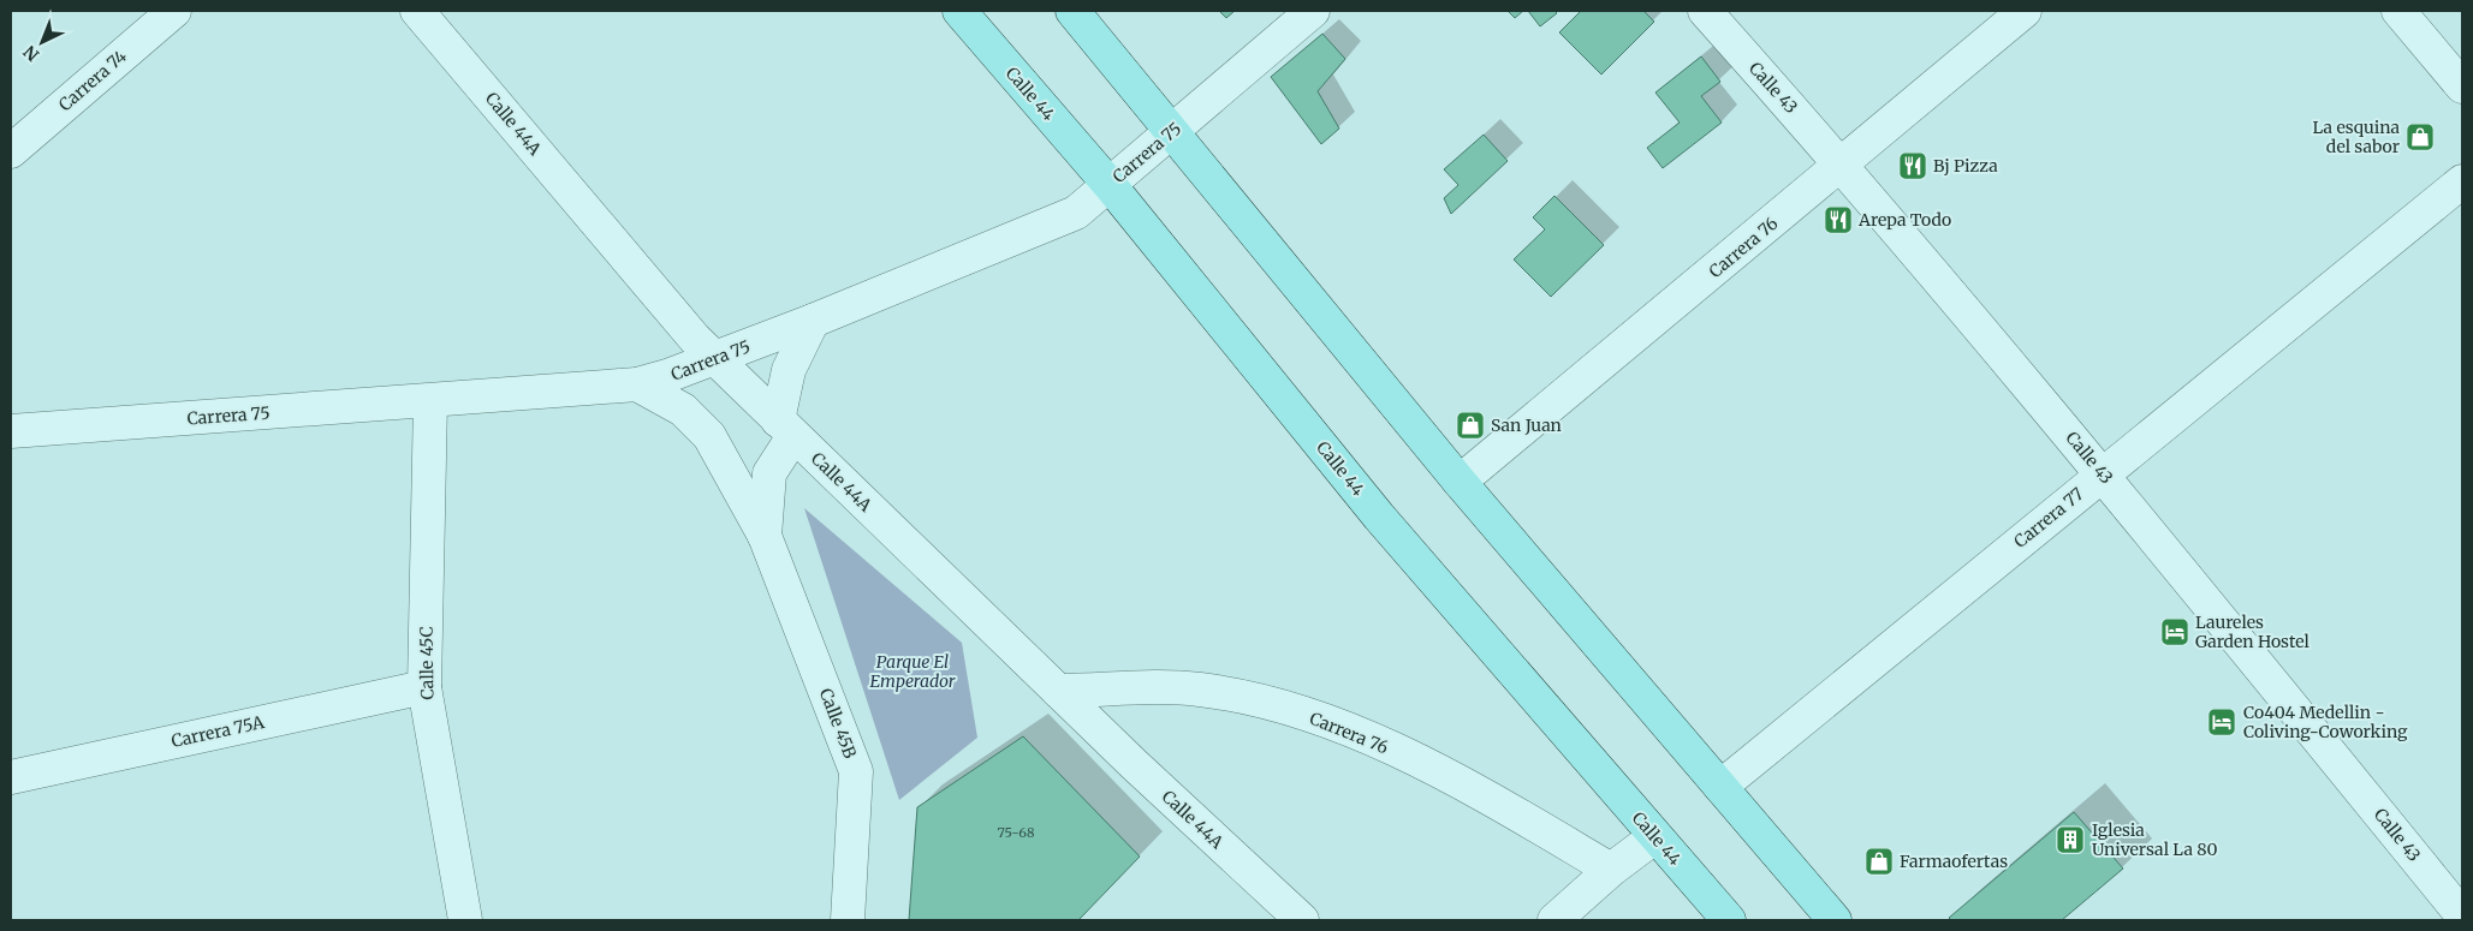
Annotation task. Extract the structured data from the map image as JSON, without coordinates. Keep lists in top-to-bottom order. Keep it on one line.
{"streets":{"main road":["Calle 44"],"street":["Carrera 74","Calle 43","Calle 44A","Carrera 75","Carrera 76","Carrera 77","Calle 45C","Calle 45B","Carrera 75A"]},"crossings":[["Calle 43","Carrera 76"],["Calle 43","Carrera 77"],["Calle 44","Carrera 75"],["Calle 44A","Carrera 75"],["Calle 44A","Carrera 76"],["Calle 44A","Calle 45B"],["Carrera 75","Calle 45C"],["Carrera 75","Calle 45B"],["Calle 45C","Carrera 75A"]],"parks":["Parque El Emperador"],"places":{"shop":["La esquina del sabor","San Juan","Farmaofertas"],"restaurant":["Bj Pizza","Arepa Todo"],"hotel":["Laureles Garden Hostel","Co404 Medellin - Coliving-Coworking"],"building":["Iglesia Universal La 80"]},"house_numbers":["75-68"],"north":"bottom left"}
